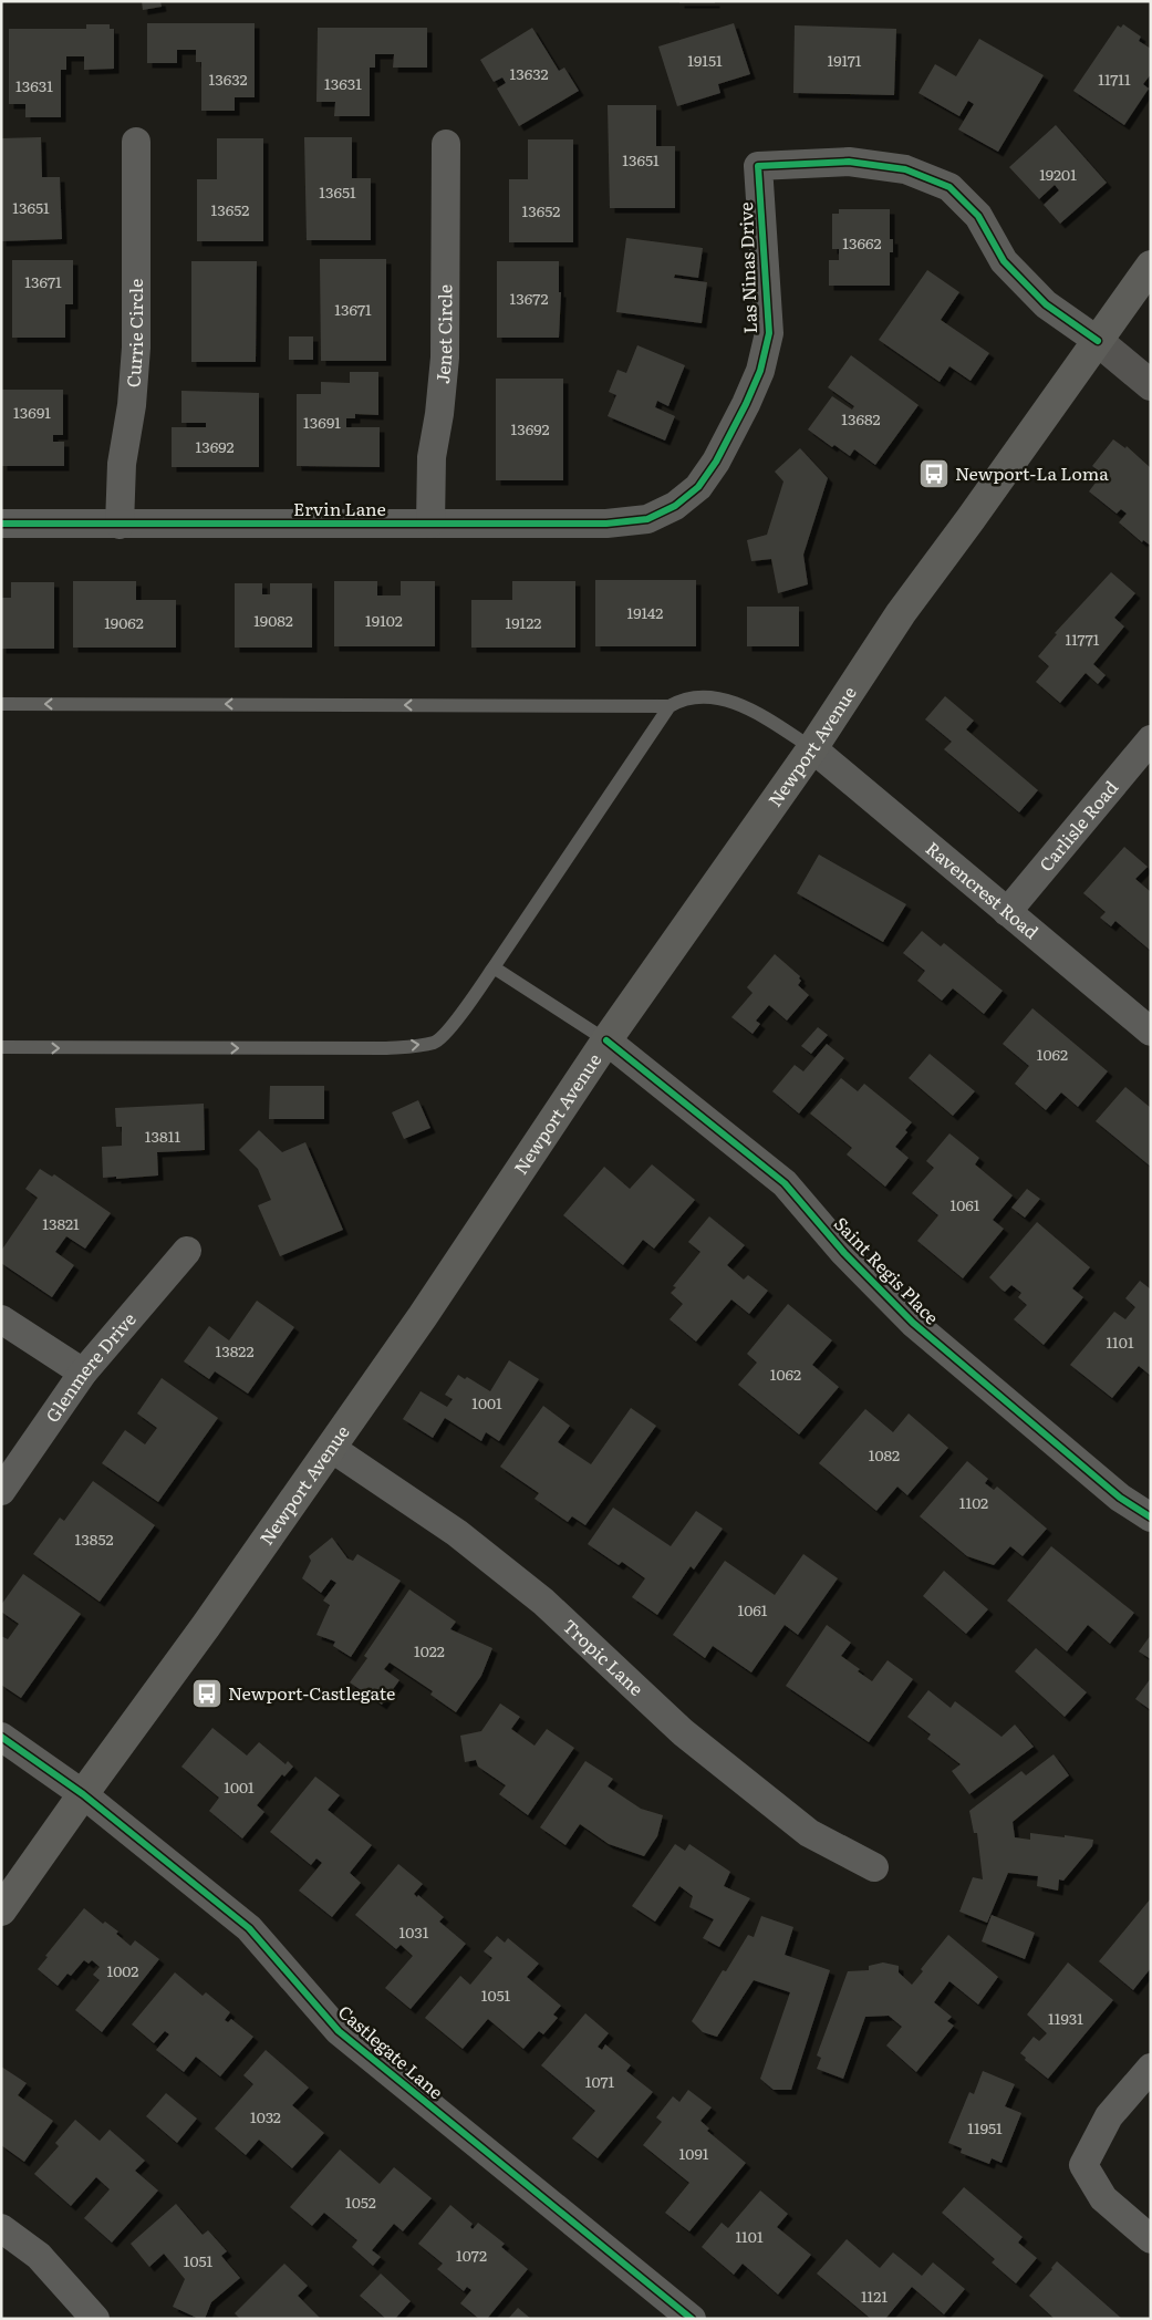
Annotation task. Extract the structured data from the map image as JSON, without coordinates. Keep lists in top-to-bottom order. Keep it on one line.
{"streets":{"main road":["Newport Avenue"],"street":["Las Ninas Drive","Currie Circle","Jenet Circle","Ervin Lane","Carlisle Road","Ravencrest Road","Saint Regis Place","Glenmere Drive","Tropic Lane","Castlegate Lane"]},"crossings":[["Las Ninas Drive","Ervin Lane"],["Las Ninas Drive","Newport Avenue"],["Currie Circle","Ervin Lane"],["Jenet Circle","Ervin Lane"],["Newport Avenue","Ravencrest Road"],["Newport Avenue","Saint Regis Place"],["Newport Avenue","Tropic Lane"],["Newport Avenue","Castlegate Lane"],["Carlisle Road","Ravencrest Road"]],"places":{"bus stop":["Newport-La Loma","Newport-Castlegate"]},"house_numbers":["19151","19171","13632","13632","11711","13631","13631","13651","19201","13651","13651","13652","13652","13662","13671","13672","13671","13691","13682","13691","13692","13692","19142","19082","19102","19062","19122","11771","1062","13811","1061","13821","1101","13822","1062","1001","1082","1102","13852","1061","1022","1001","1031","1002","1051","11931","1071","1032","11951","1091","1052","1101","1072","1051","1121"]}
